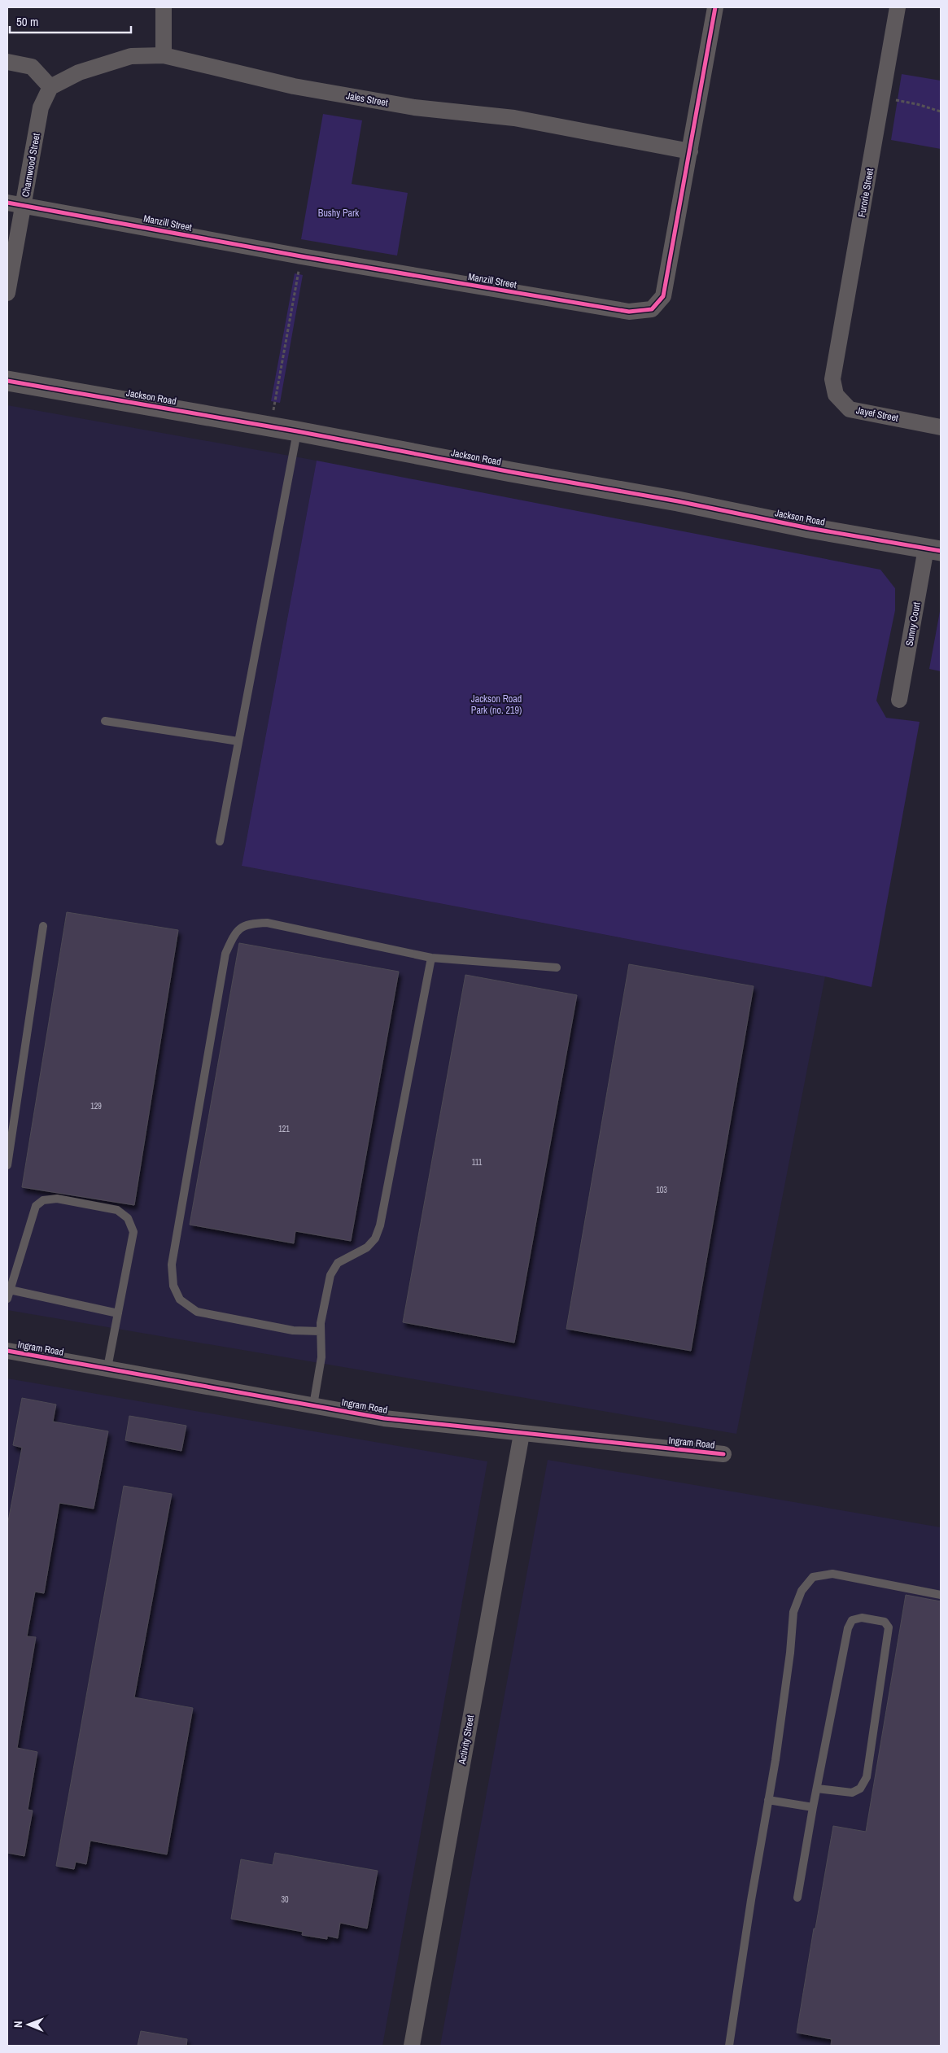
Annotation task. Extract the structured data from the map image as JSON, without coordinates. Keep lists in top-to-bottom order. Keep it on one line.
{"streets":{"street":["Jales Street","Charnwood Street","Furorie Street","Manzill Street","Jackson Road","Jayef Street","Sunny Court","Ingram Road","Activity Street"]},"crossings":[["Jales Street","Charnwood Street"],["Jales Street","Manzill Street"],["Charnwood Street","Manzill Street"],["Furorie Street","Jayef Street"],["Jackson Road","Sunny Court"],["Ingram Road","Activity Street"]],"parks":["Bushy Park","Jackson Road Park (no. 219)"],"house_numbers":["129","121","111","103","30"],"scale_bar":"50 m","north":"left"}
